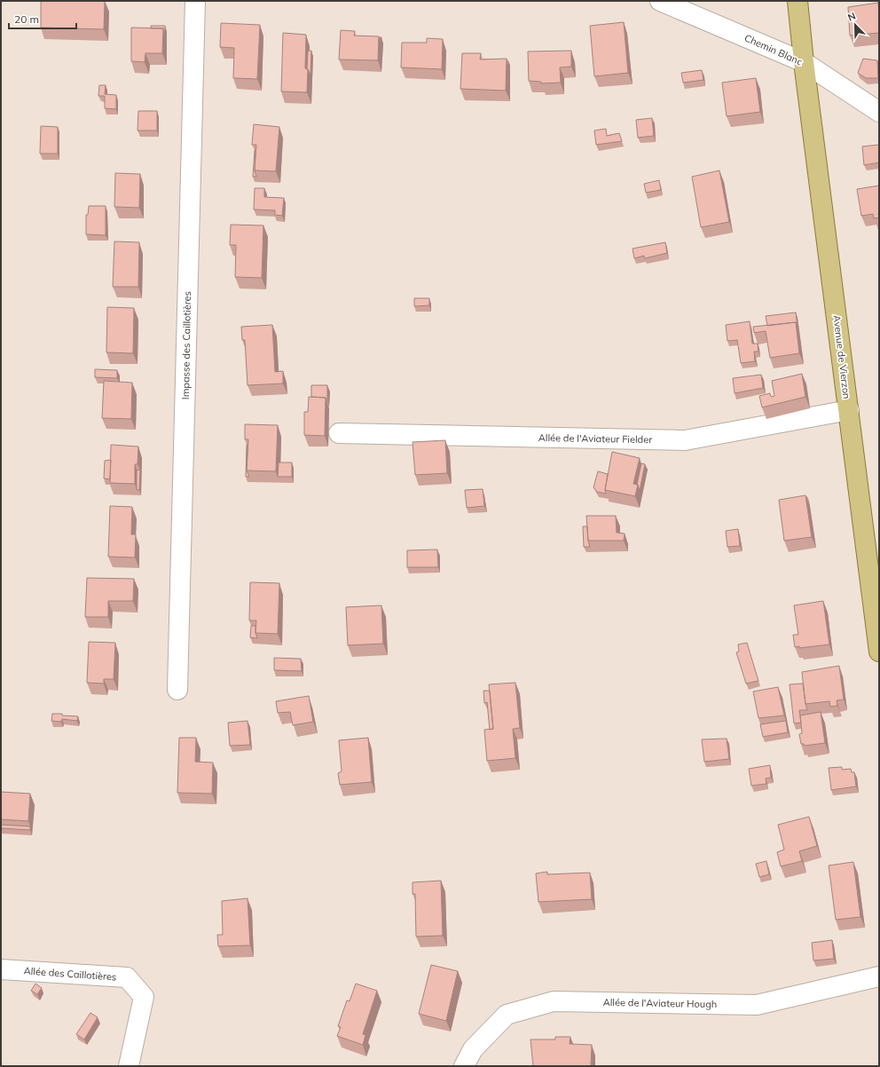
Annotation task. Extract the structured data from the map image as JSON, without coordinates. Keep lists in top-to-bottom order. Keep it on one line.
{"streets":{"main road":["Avenue de Vierzon"],"street":["Chemin Blanc","Impasse des Caillotières","Allée de l'Aviateur Fielder","Allée des Caillotières","Allée de l'Aviateur Hough"]},"crossings":[["Chemin Blanc","Avenue de Vierzon"],["Avenue de Vierzon","Allée de l'Aviateur Fielder"]],"scale_bar":"20 m","north":"top left"}
